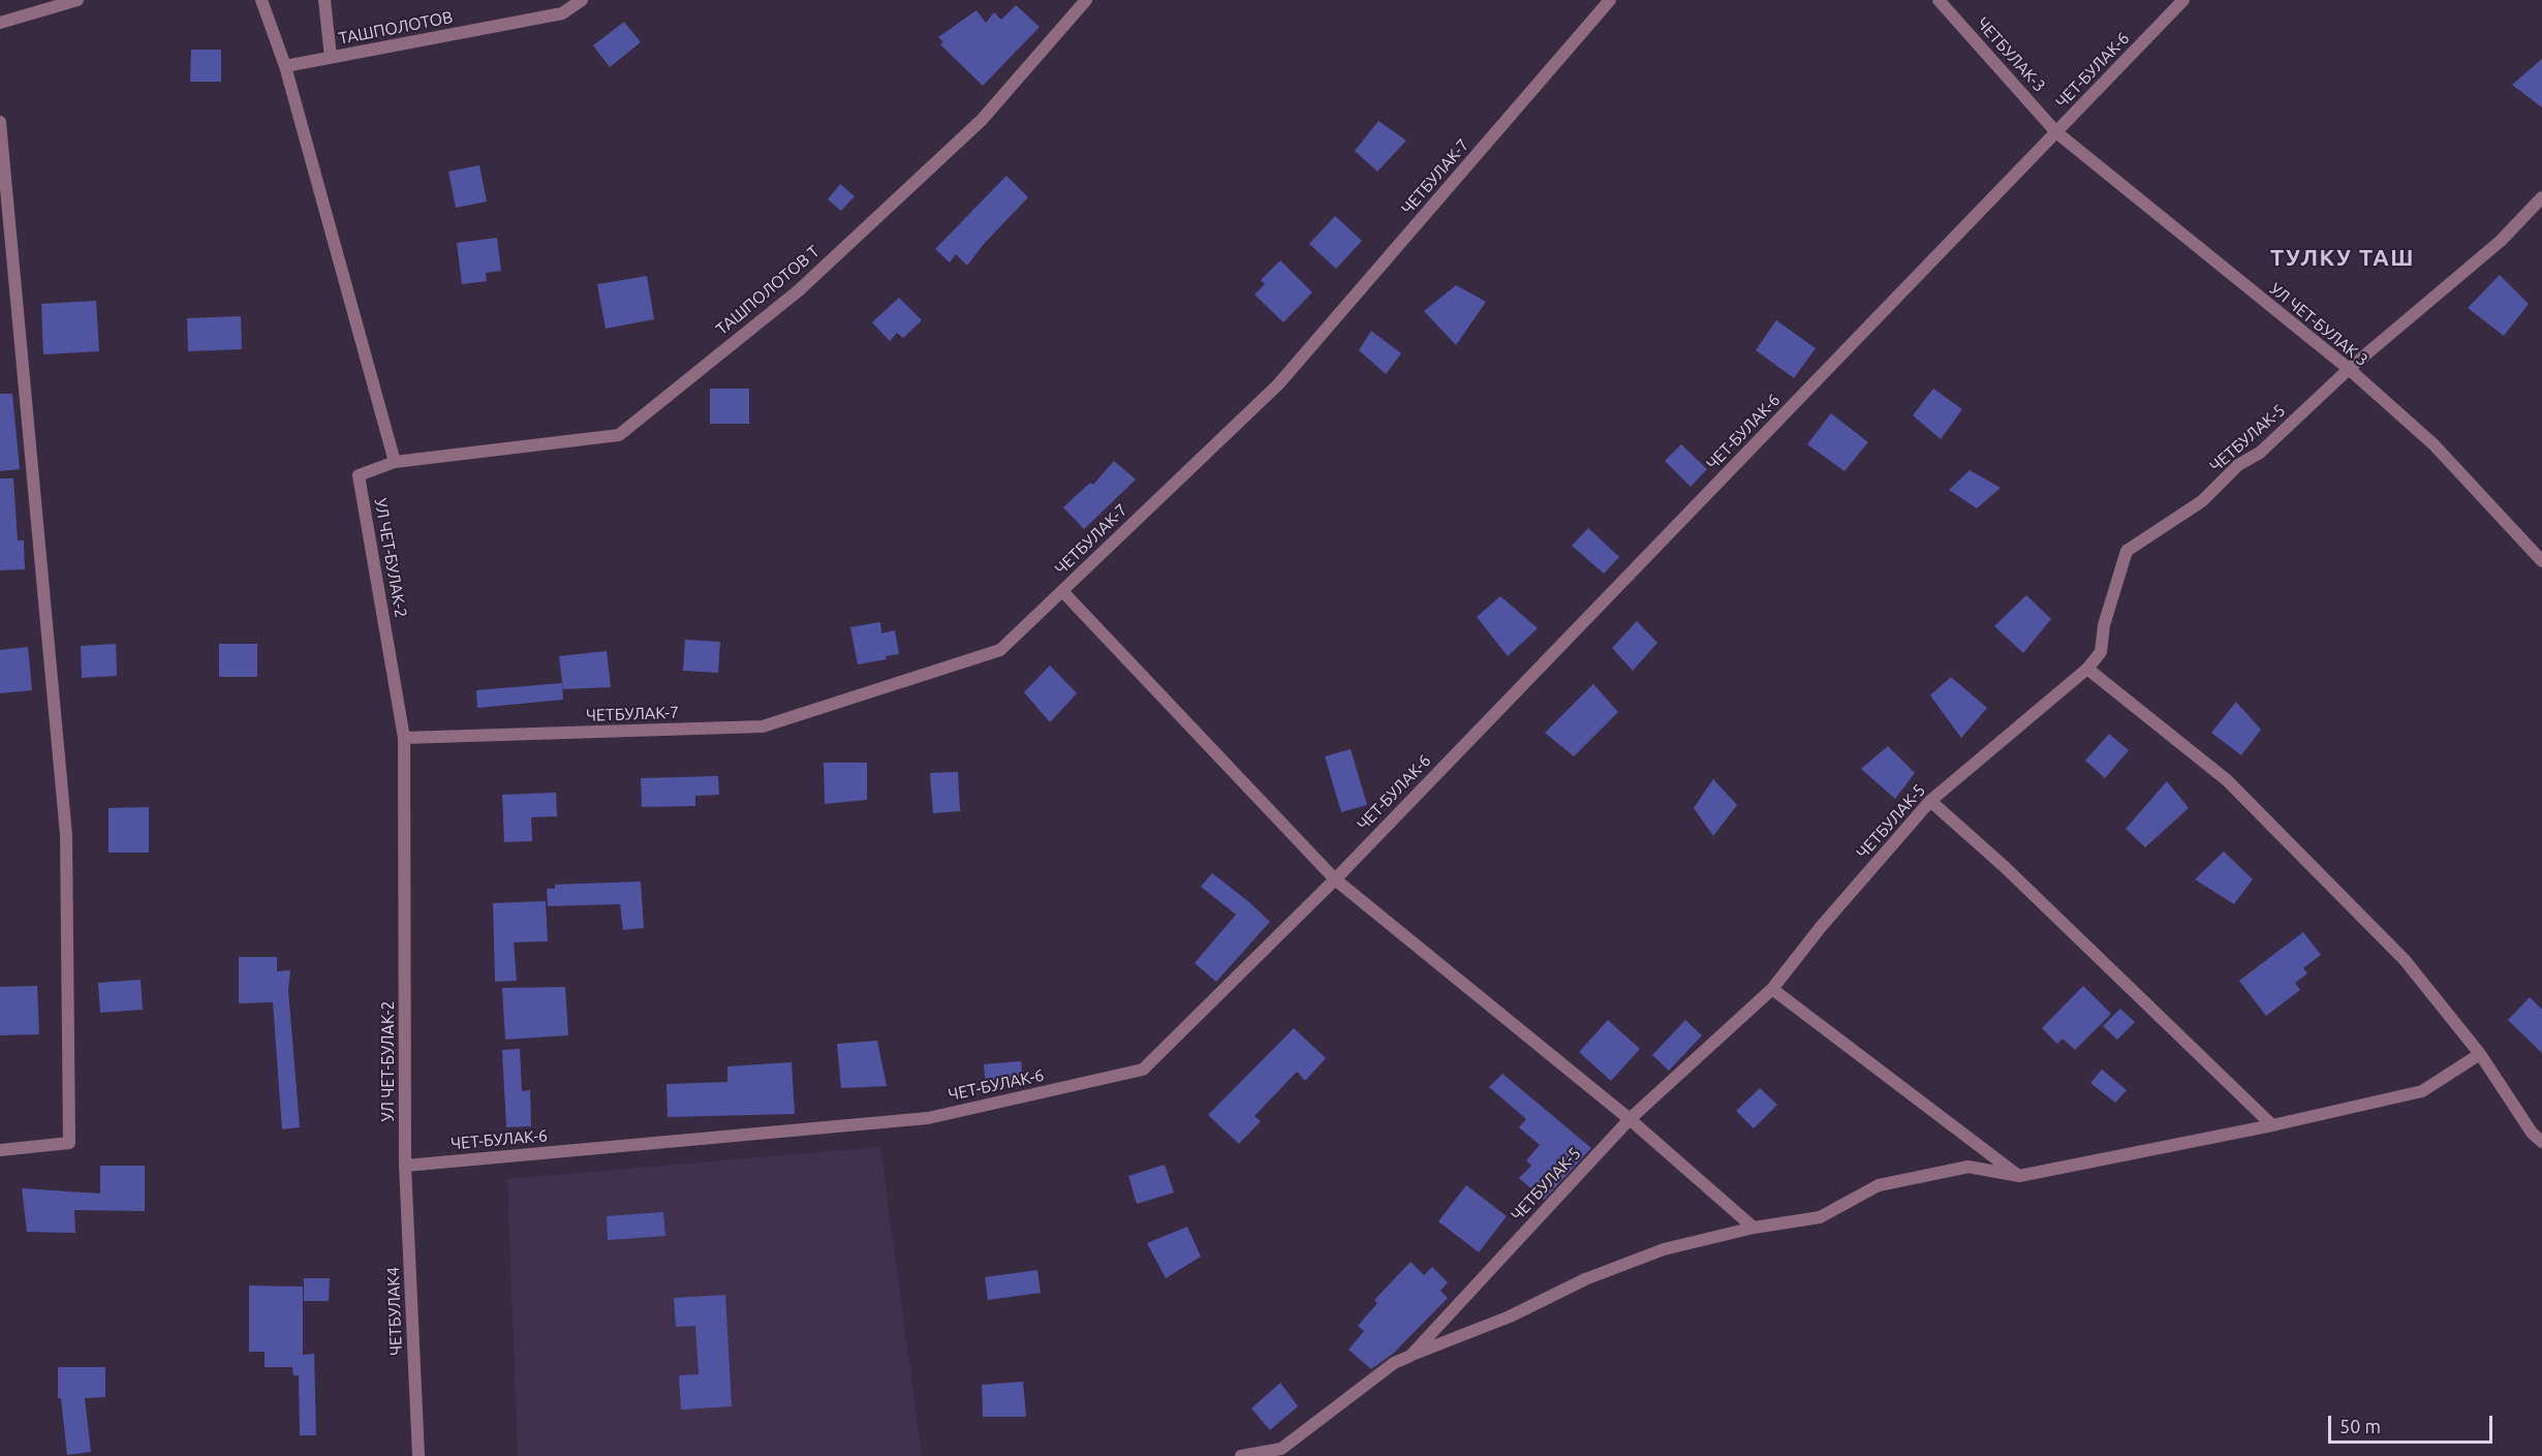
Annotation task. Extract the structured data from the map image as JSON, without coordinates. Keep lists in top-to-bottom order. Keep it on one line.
{"streets":{"street":["ТАШПОЛОТОВ","ЧЕТБУЛАК-3","ЧЕТ-БУЛАК-6","ЧЕТБУЛАК-7","ТАШПОЛОТОВ Т","УЛ ЧЕТ-БУЛАК 3","ЧЕТБУЛАК-5","УЛ ЧЕТ-БУЛАК-2","ЧЕТБУЛАК4"]},"crossings":[["ЧЕТБУЛАК-3","ЧЕТ-БУЛАК-6"],["ЧЕТБУЛАК-3","УЛ ЧЕТ-БУЛАК 3"],["ЧЕТ-БУЛАК-6","УЛ ЧЕТ-БУЛАК 3"],["ЧЕТ-БУЛАК-6","УЛ ЧЕТ-БУЛАК-2"],["ЧЕТ-БУЛАК-6","ЧЕТБУЛАК4"],["ЧЕТБУЛАК-7","УЛ ЧЕТ-БУЛАК-2"],["ТАШПОЛОТОВ Т","УЛ ЧЕТ-БУЛАК-2"],["УЛ ЧЕТ-БУЛАК 3","ЧЕТБУЛАК-5"],["УЛ ЧЕТ-БУЛАК-2","ЧЕТБУЛАК4"]],"districts":["ТУЛКУ ТАШ"],"scale_bar":"50 m"}
